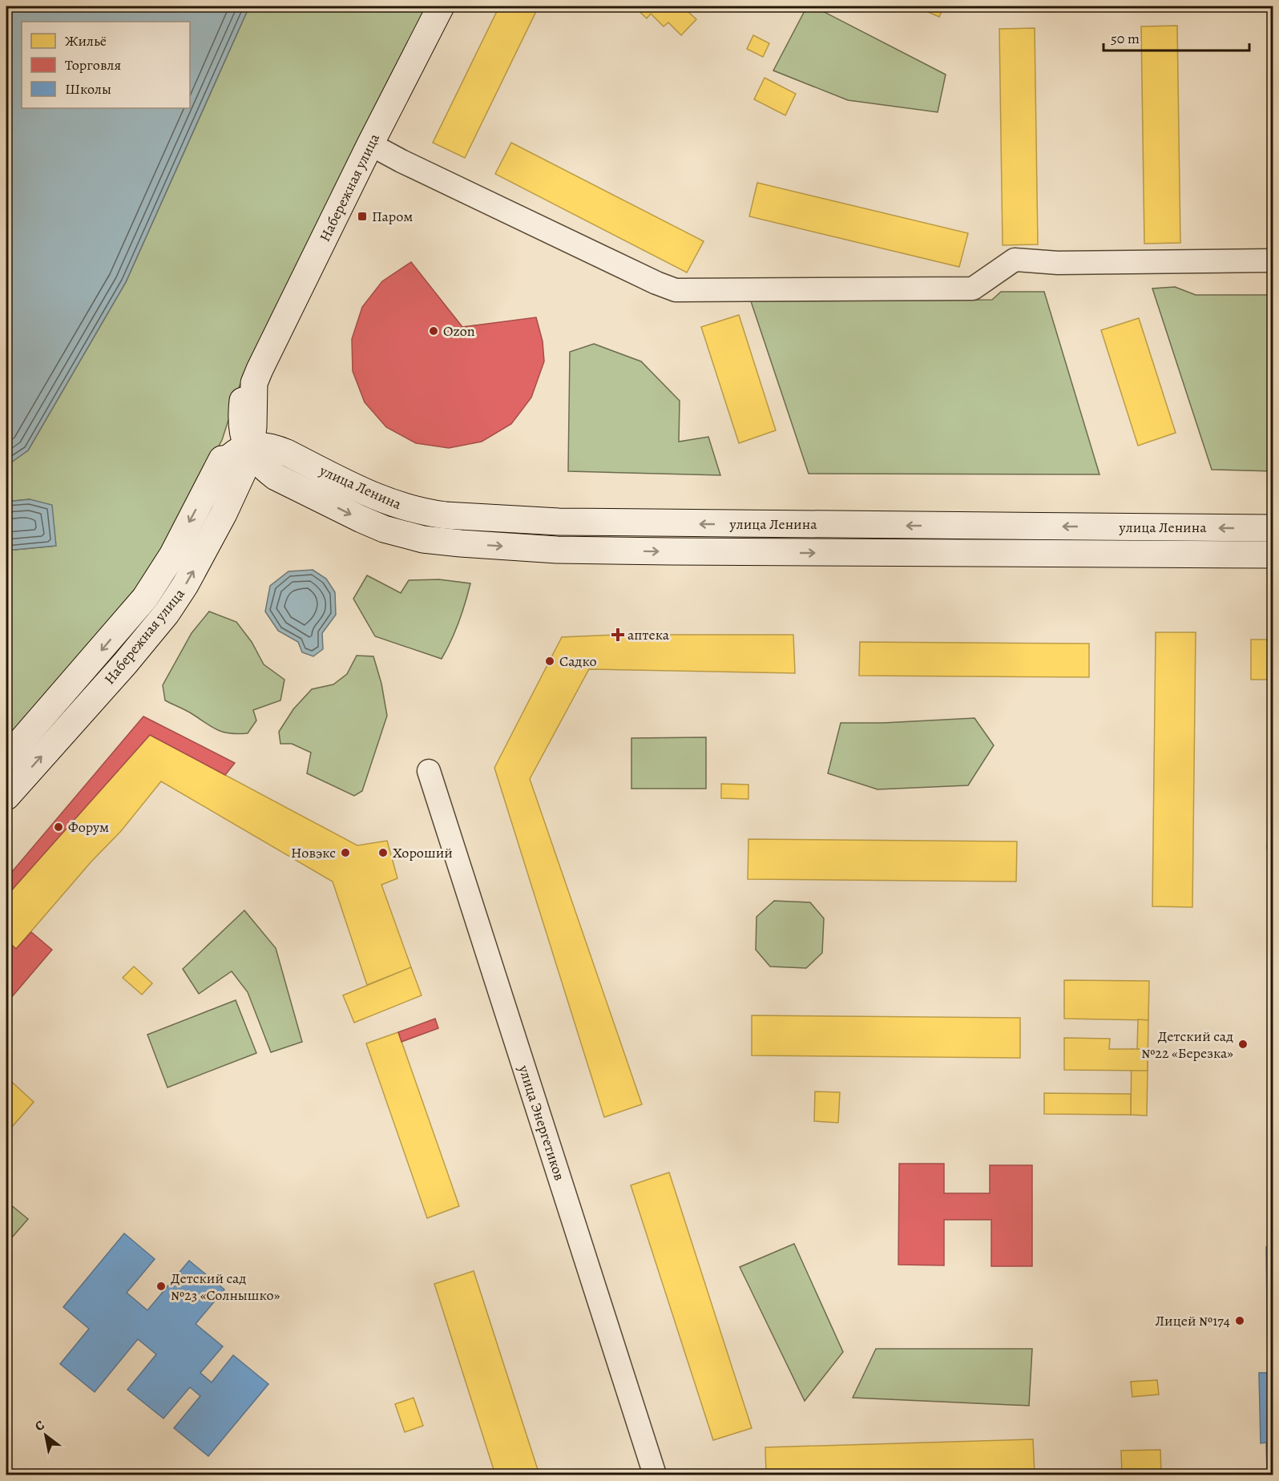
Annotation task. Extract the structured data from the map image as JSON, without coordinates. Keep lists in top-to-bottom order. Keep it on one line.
{"streets":{"main road":["Набережная улица","улица Ленина"],"street":["улица Энергетиков"]},"crossings":[["Набережная улица","улица Ленина"]],"places":{"transit":["Паром"],"other":["Ozon","Садко","Форум","Новэкс","Хороший","Детский сад №22 «Березка»","Детский сад №23 «Солнышко»","Лицей №174"],"health":["аптека"]},"legend":["Жильё","Торговля","Школы"],"scale_bar":"50 m","north":"top left"}
